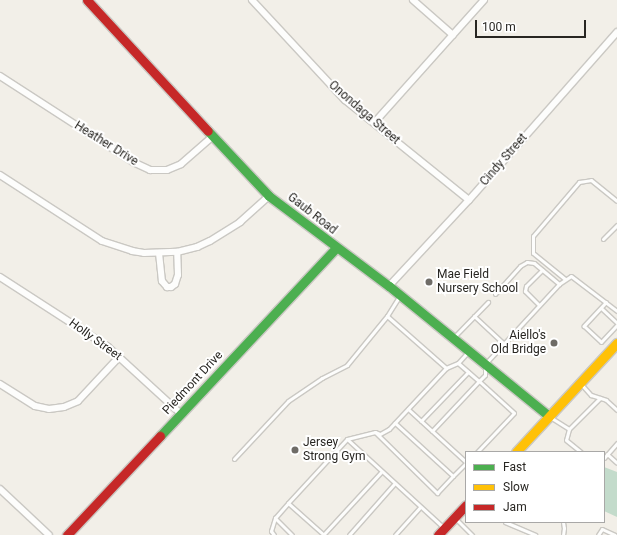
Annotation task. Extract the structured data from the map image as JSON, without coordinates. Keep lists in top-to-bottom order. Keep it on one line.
{"streets":{"street":["Onondaga Street","Heather Drive","Cindy Street","Gaub Road","Holly Street","Piedmont Drive"]},"crossings":[["Onondaga Street","Cindy Street"],["Heather Drive","Gaub Road"],["Cindy Street","Gaub Road"],["Gaub Road","Piedmont Drive"],["Holly Street","Piedmont Drive"]],"places":["Mae Field Nursery School","Aiello's Old Bridge","Jersey Strong Gym"],"legend":["Fast","Slow","Jam"],"scale_bar":"100 m"}
